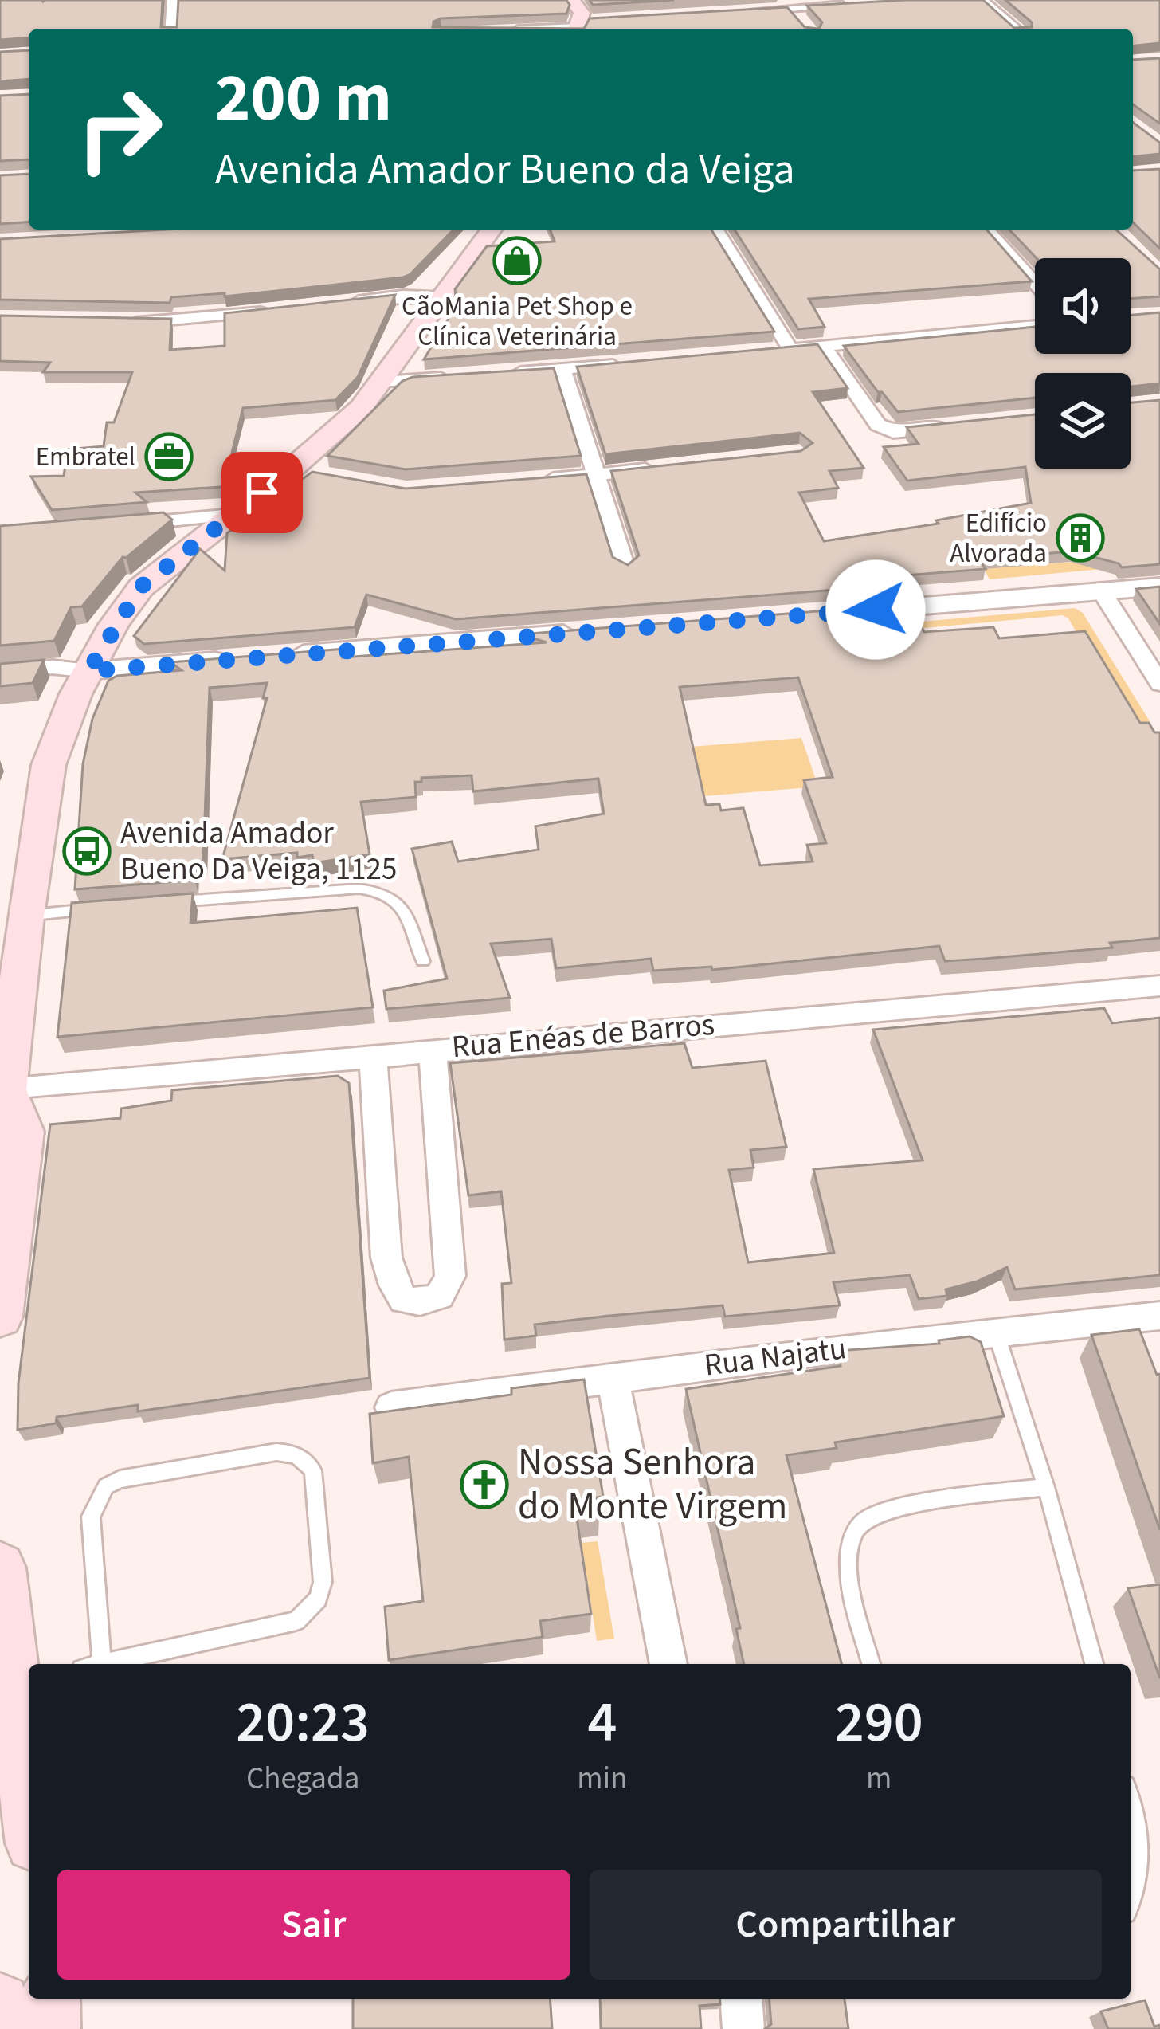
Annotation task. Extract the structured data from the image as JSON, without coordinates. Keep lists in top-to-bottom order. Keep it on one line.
{"streets":{"street":["Rua Enéas de Barros","Rua Najatu"]},"places":{"shop":["CãoMania Pet Shop e Clínica Veterinária"],"office":["Embratel"],"building":["Edifício Alvorada"],"bus stop":["Avenida Amador Bueno Da Veiga, 1125"],"church":["Nossa Senhora do Monte Virgem"]},"page":{"turn":["200 m","Avenida Amador Bueno da Veiga"],"eta":["20:23","Chegada","4","min","290","m"],"buttons":["Sair","Compartilhar"]}}
